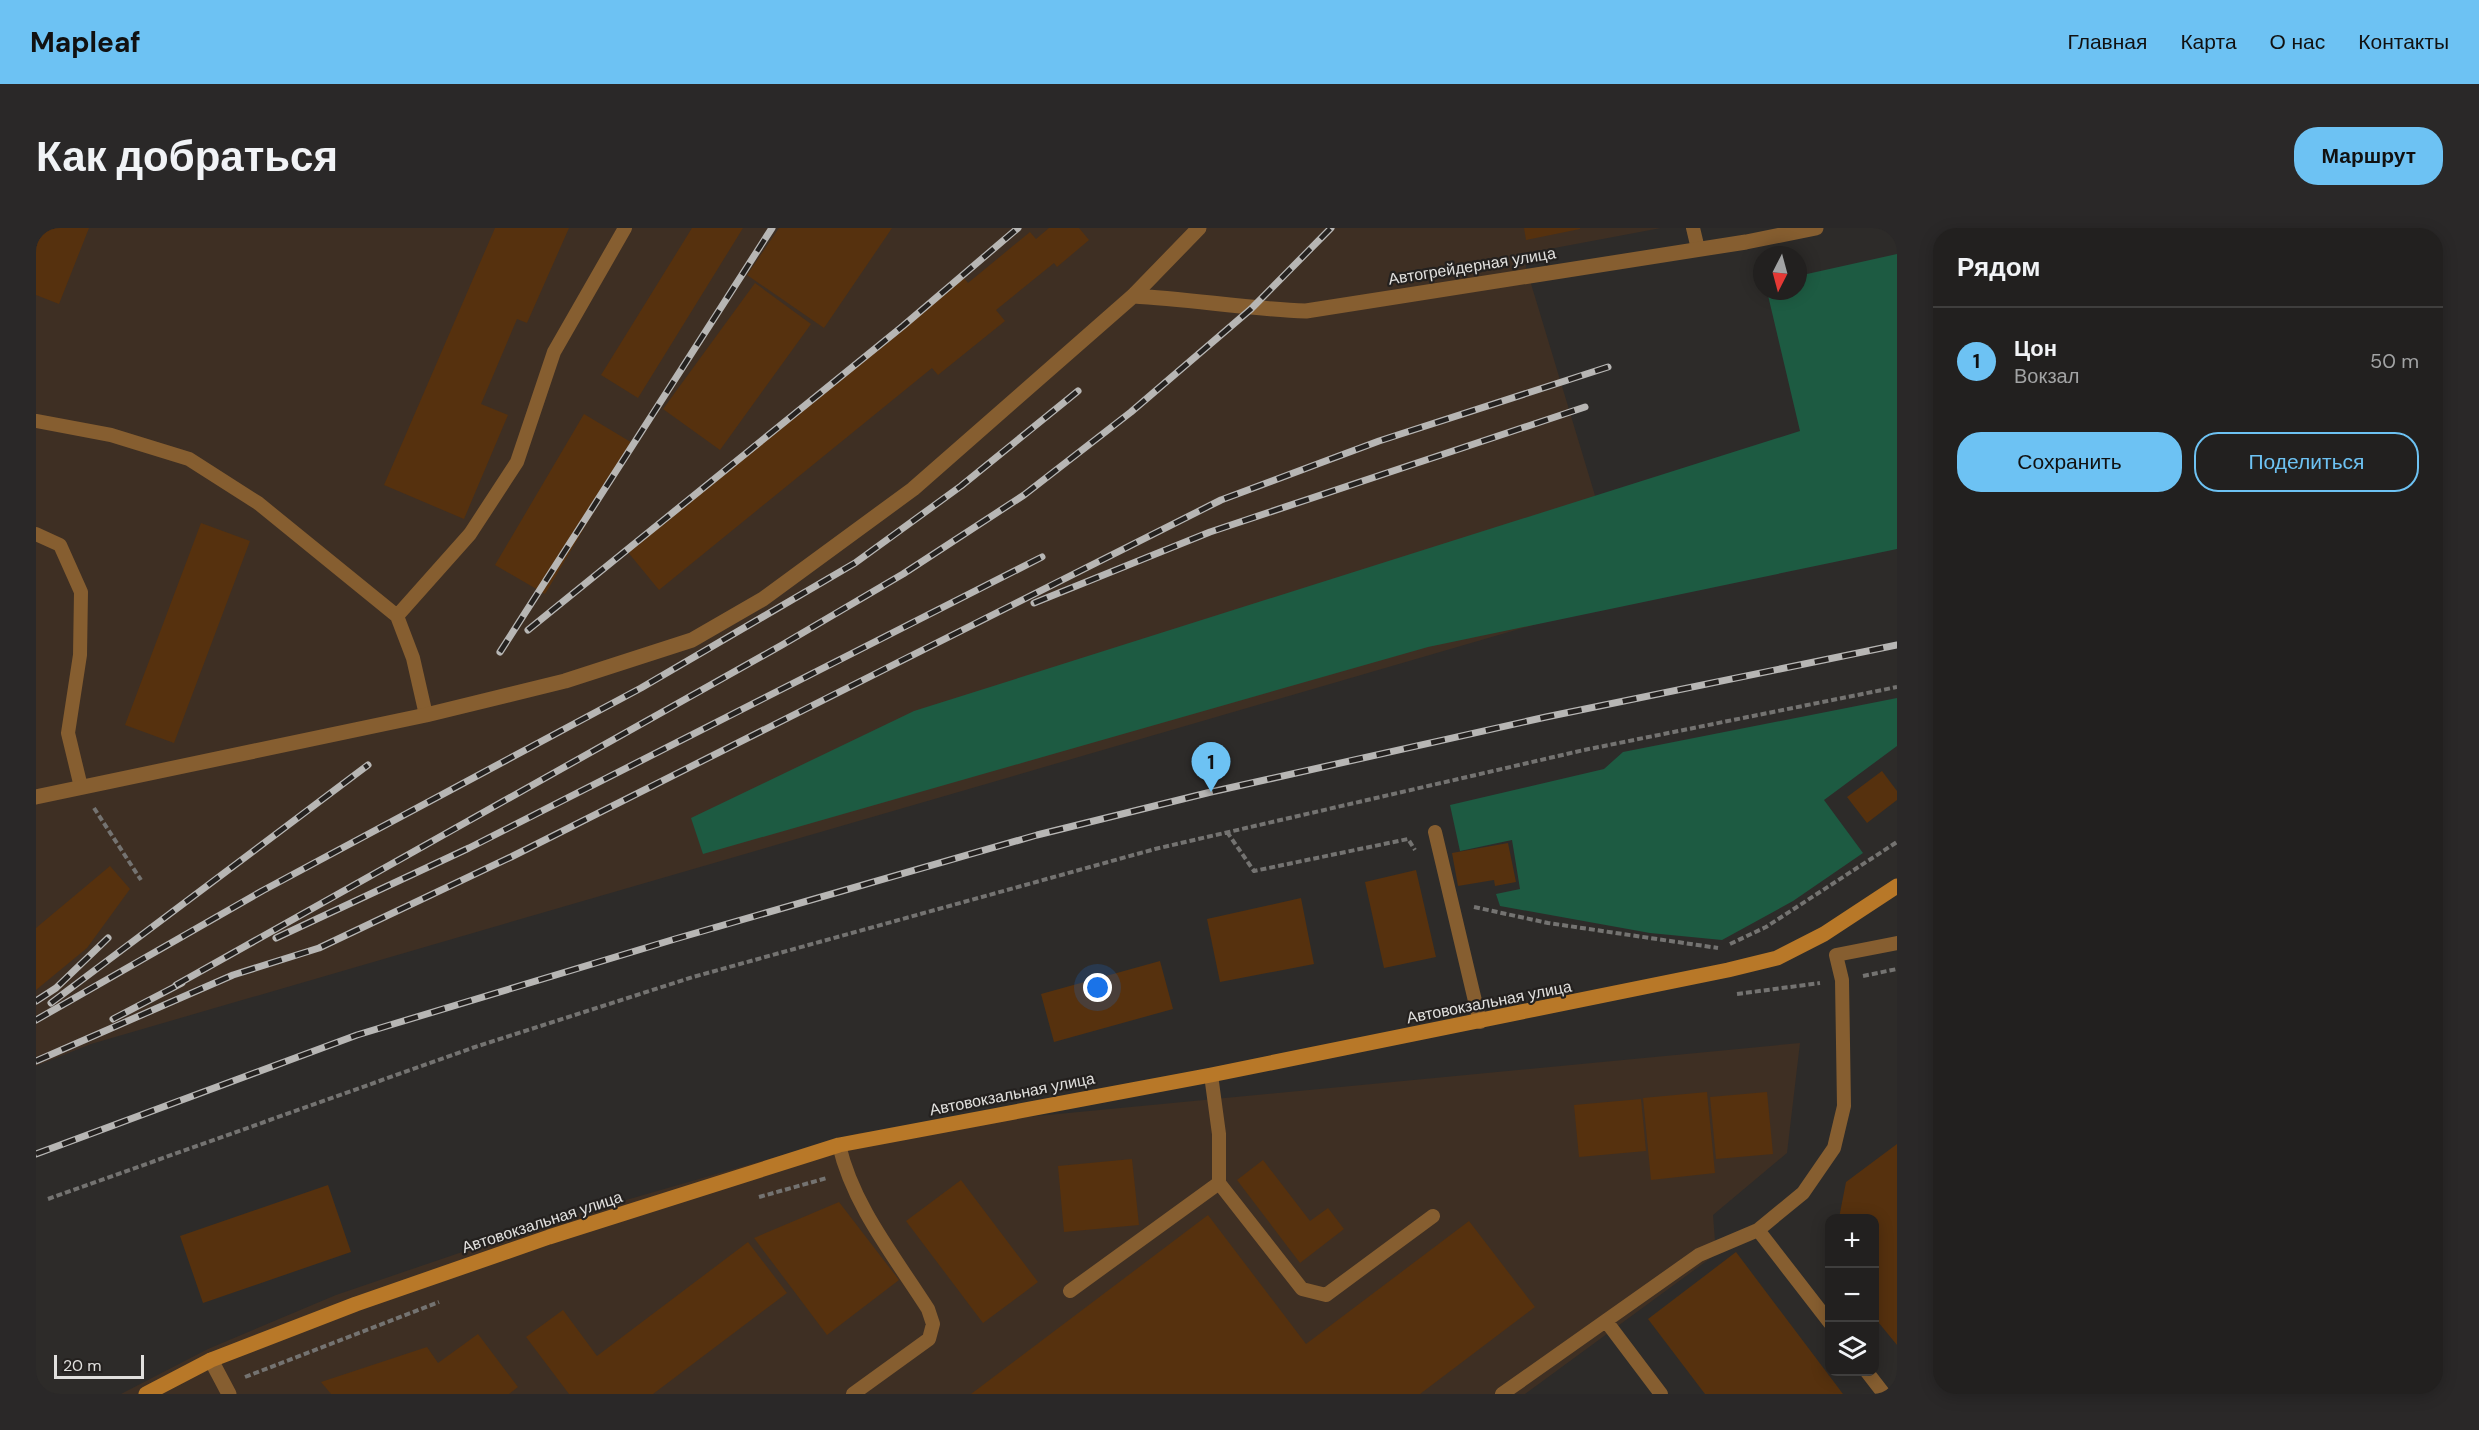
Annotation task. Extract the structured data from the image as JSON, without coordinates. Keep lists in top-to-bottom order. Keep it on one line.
{"streets":{"street":["Автогрейдерная улица","Автовокзальная улица"]},"scale_bar":"20 m","north":"bottom","page":{"header":"Mapleaf","nav":["Главная","Карта","О нас","Контакты"],"buttons":["Маршрут",["Сохранить","Поделиться"]],"title":"Как добраться","heading":"Рядом","list":[{"mark":"1","name":"Цон","note":"Вокзал","value":"50 m"}],"pins":"1","map_buttons":["+","−"],"scale":"20 m"}}
